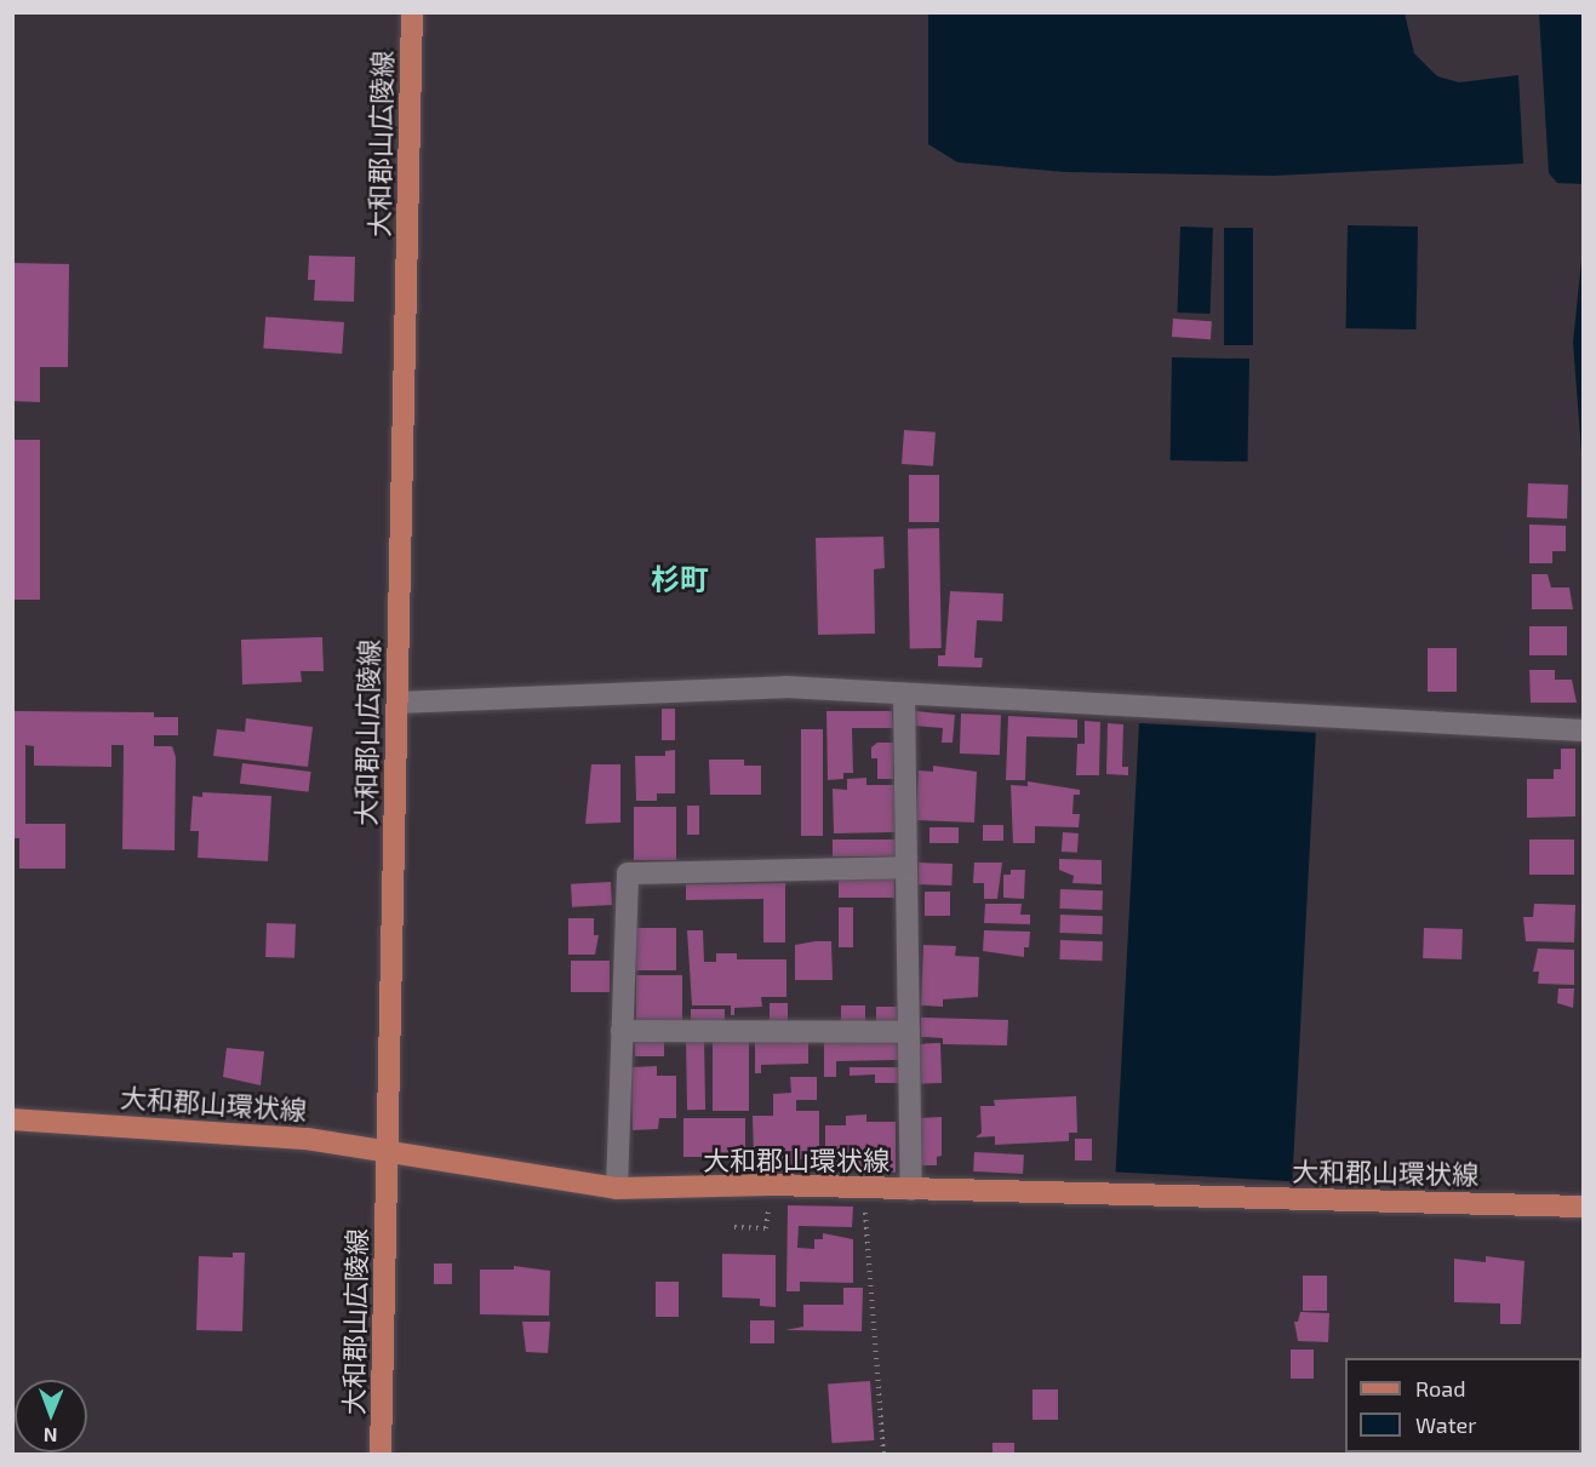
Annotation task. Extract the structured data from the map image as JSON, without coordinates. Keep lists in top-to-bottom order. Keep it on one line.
{"streets":{"main road":["大和郡山広陵線","大和郡山環状線"]},"crossings":[["大和郡山広陵線","大和郡山環状線"]],"districts":["杉町"],"legend":["Road","Water"],"north":"bottom"}
